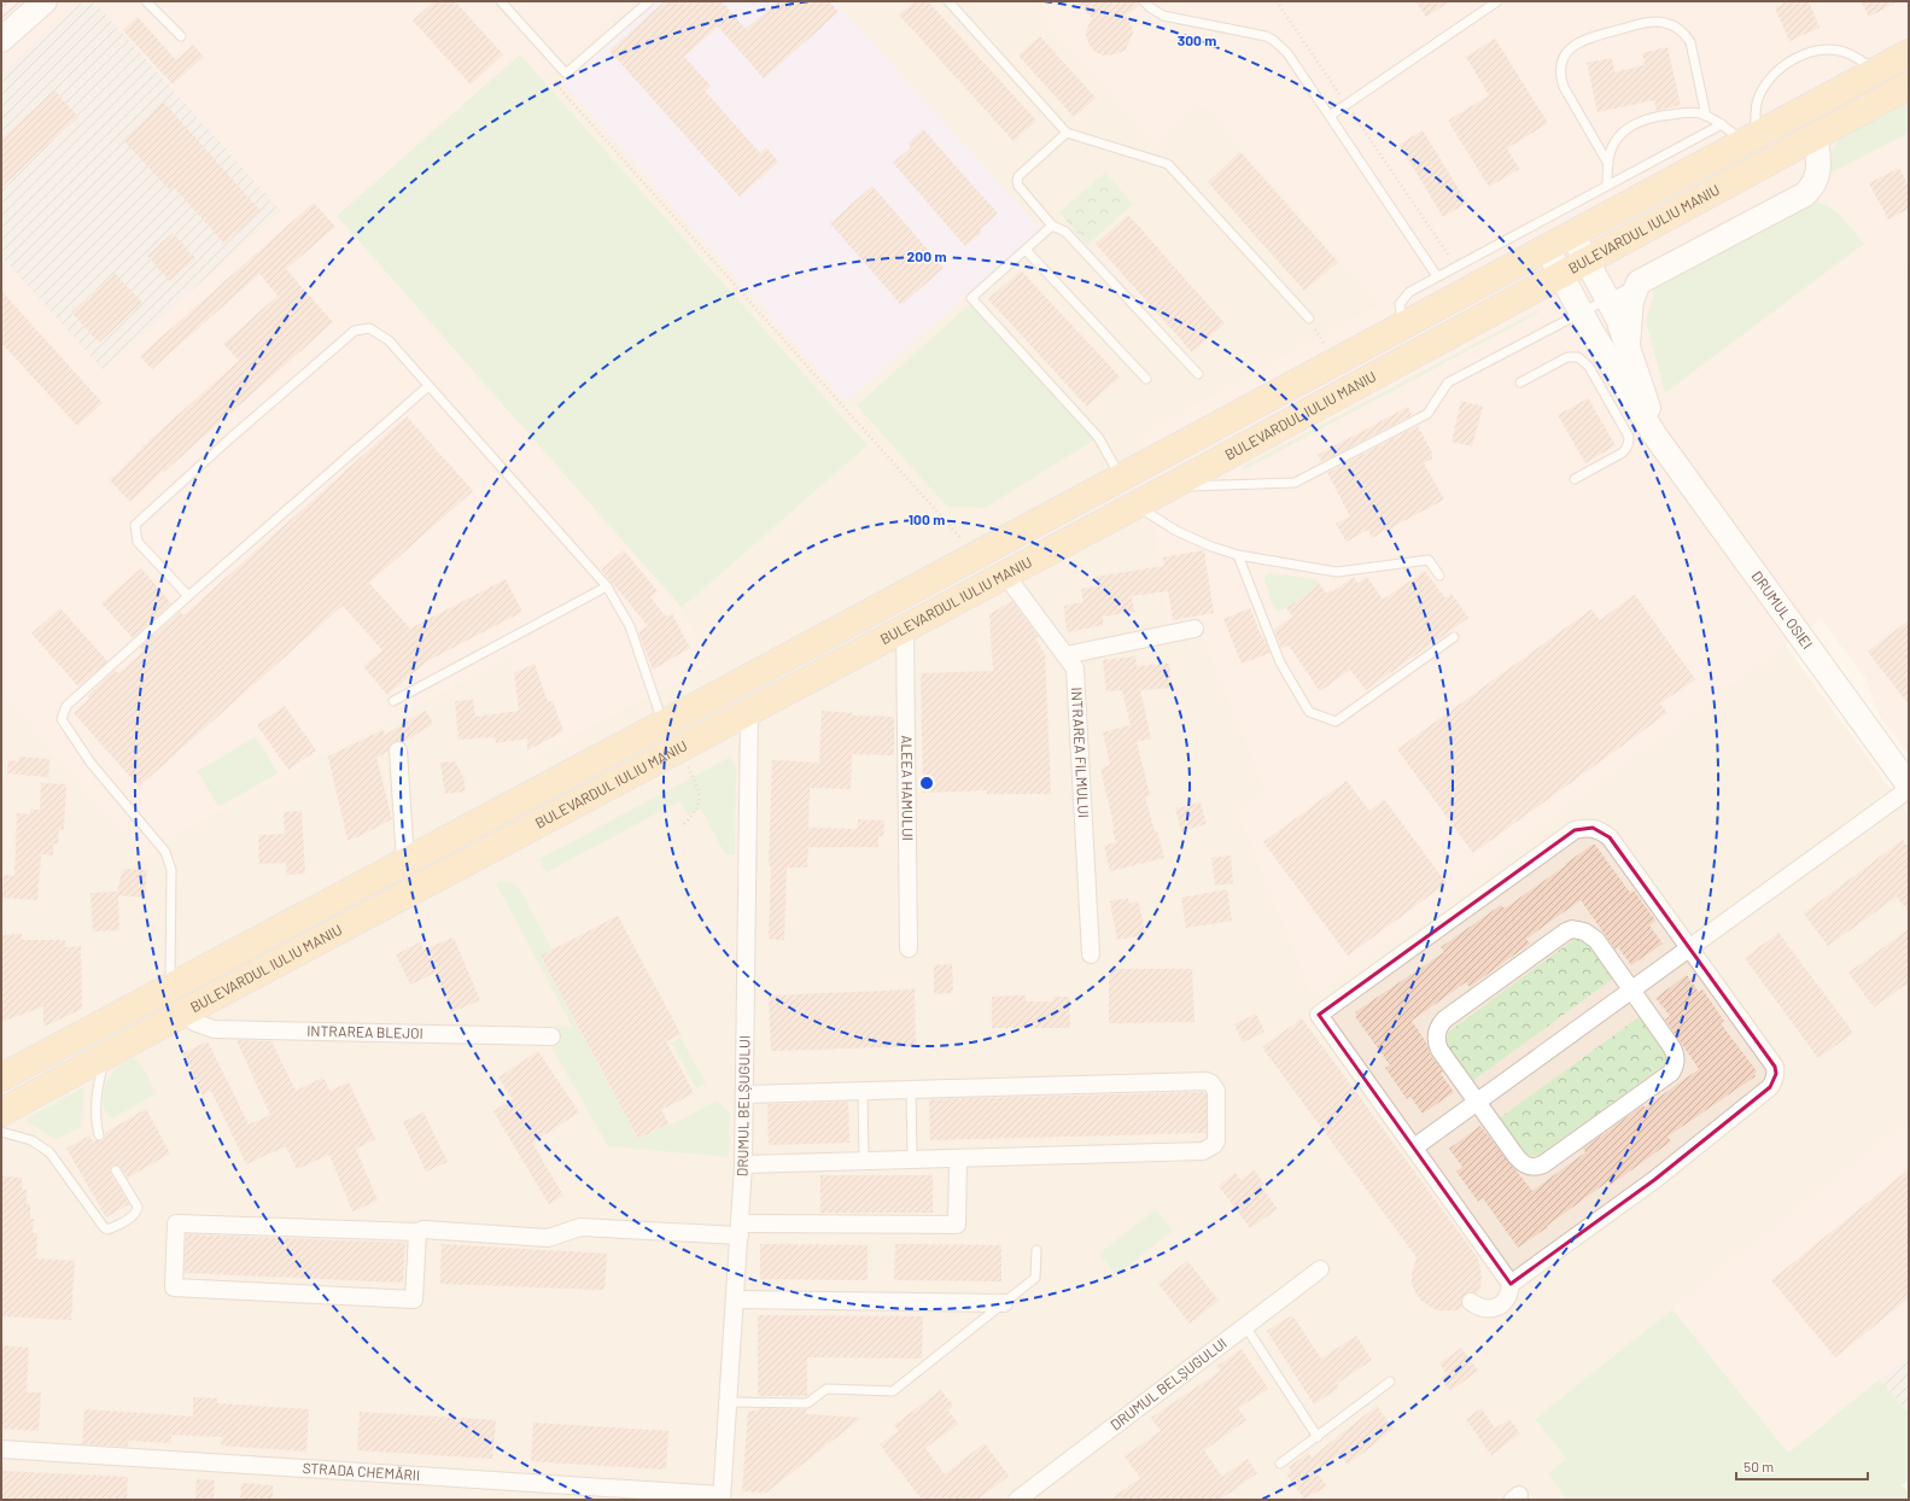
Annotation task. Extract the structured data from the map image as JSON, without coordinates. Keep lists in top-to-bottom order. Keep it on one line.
{"streets":{"main road":["BULEVARDUL IULIU MANIU"],"street":["DRUMUL OSIEI","INTRAREA FILMULUI","ALEEA HAMULUI","INTRAREA BLEJOI","DRUMUL BELȘUGULUI","STRADA CHEMĂRII"]},"crossings":[["BULEVARDUL IULIU MANIU","DRUMUL OSIEI"],["BULEVARDUL IULIU MANIU","INTRAREA FILMULUI"],["BULEVARDUL IULIU MANIU","ALEEA HAMULUI"],["BULEVARDUL IULIU MANIU","INTRAREA BLEJOI"],["BULEVARDUL IULIU MANIU","DRUMUL BELȘUGULUI"],["DRUMUL BELȘUGULUI","STRADA CHEMĂRII"]],"scale_bar":"50 m","rings":["300 m","200 m","100 m"]}
